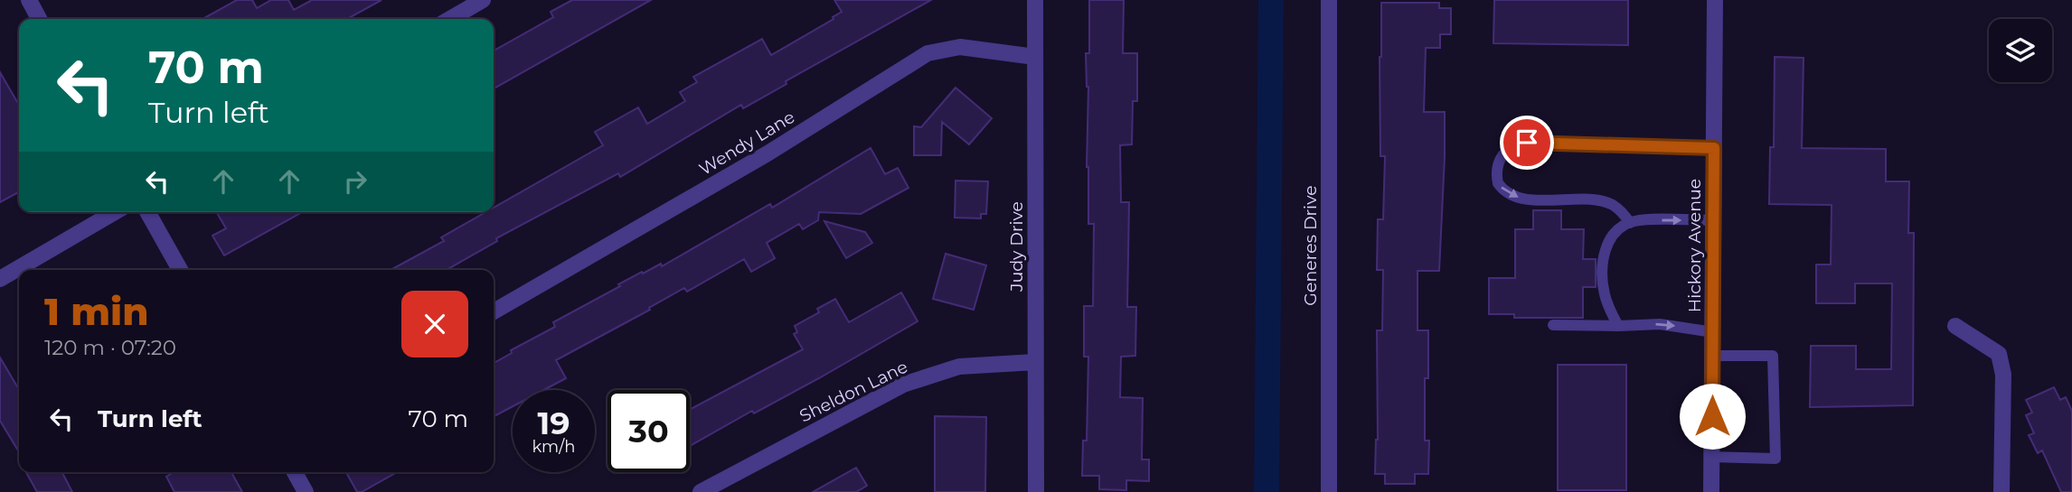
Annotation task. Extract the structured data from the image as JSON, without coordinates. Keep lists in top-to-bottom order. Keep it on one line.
{"streets":{"street":["Wendy Lane","Generes Drive","Hickory Avenue","Judy Drive","Sheldon Lane"]},"crossings":[["Wendy Lane","Judy Drive"],["Judy Drive","Sheldon Lane"]],"page":{"turn":["70 m","Turn left"],"heading":["1 min","120 m · 07:20"],"list":[{"name":"Turn left","value":"70 m"}],"speed":"19 km/h","limit":"30"}}
